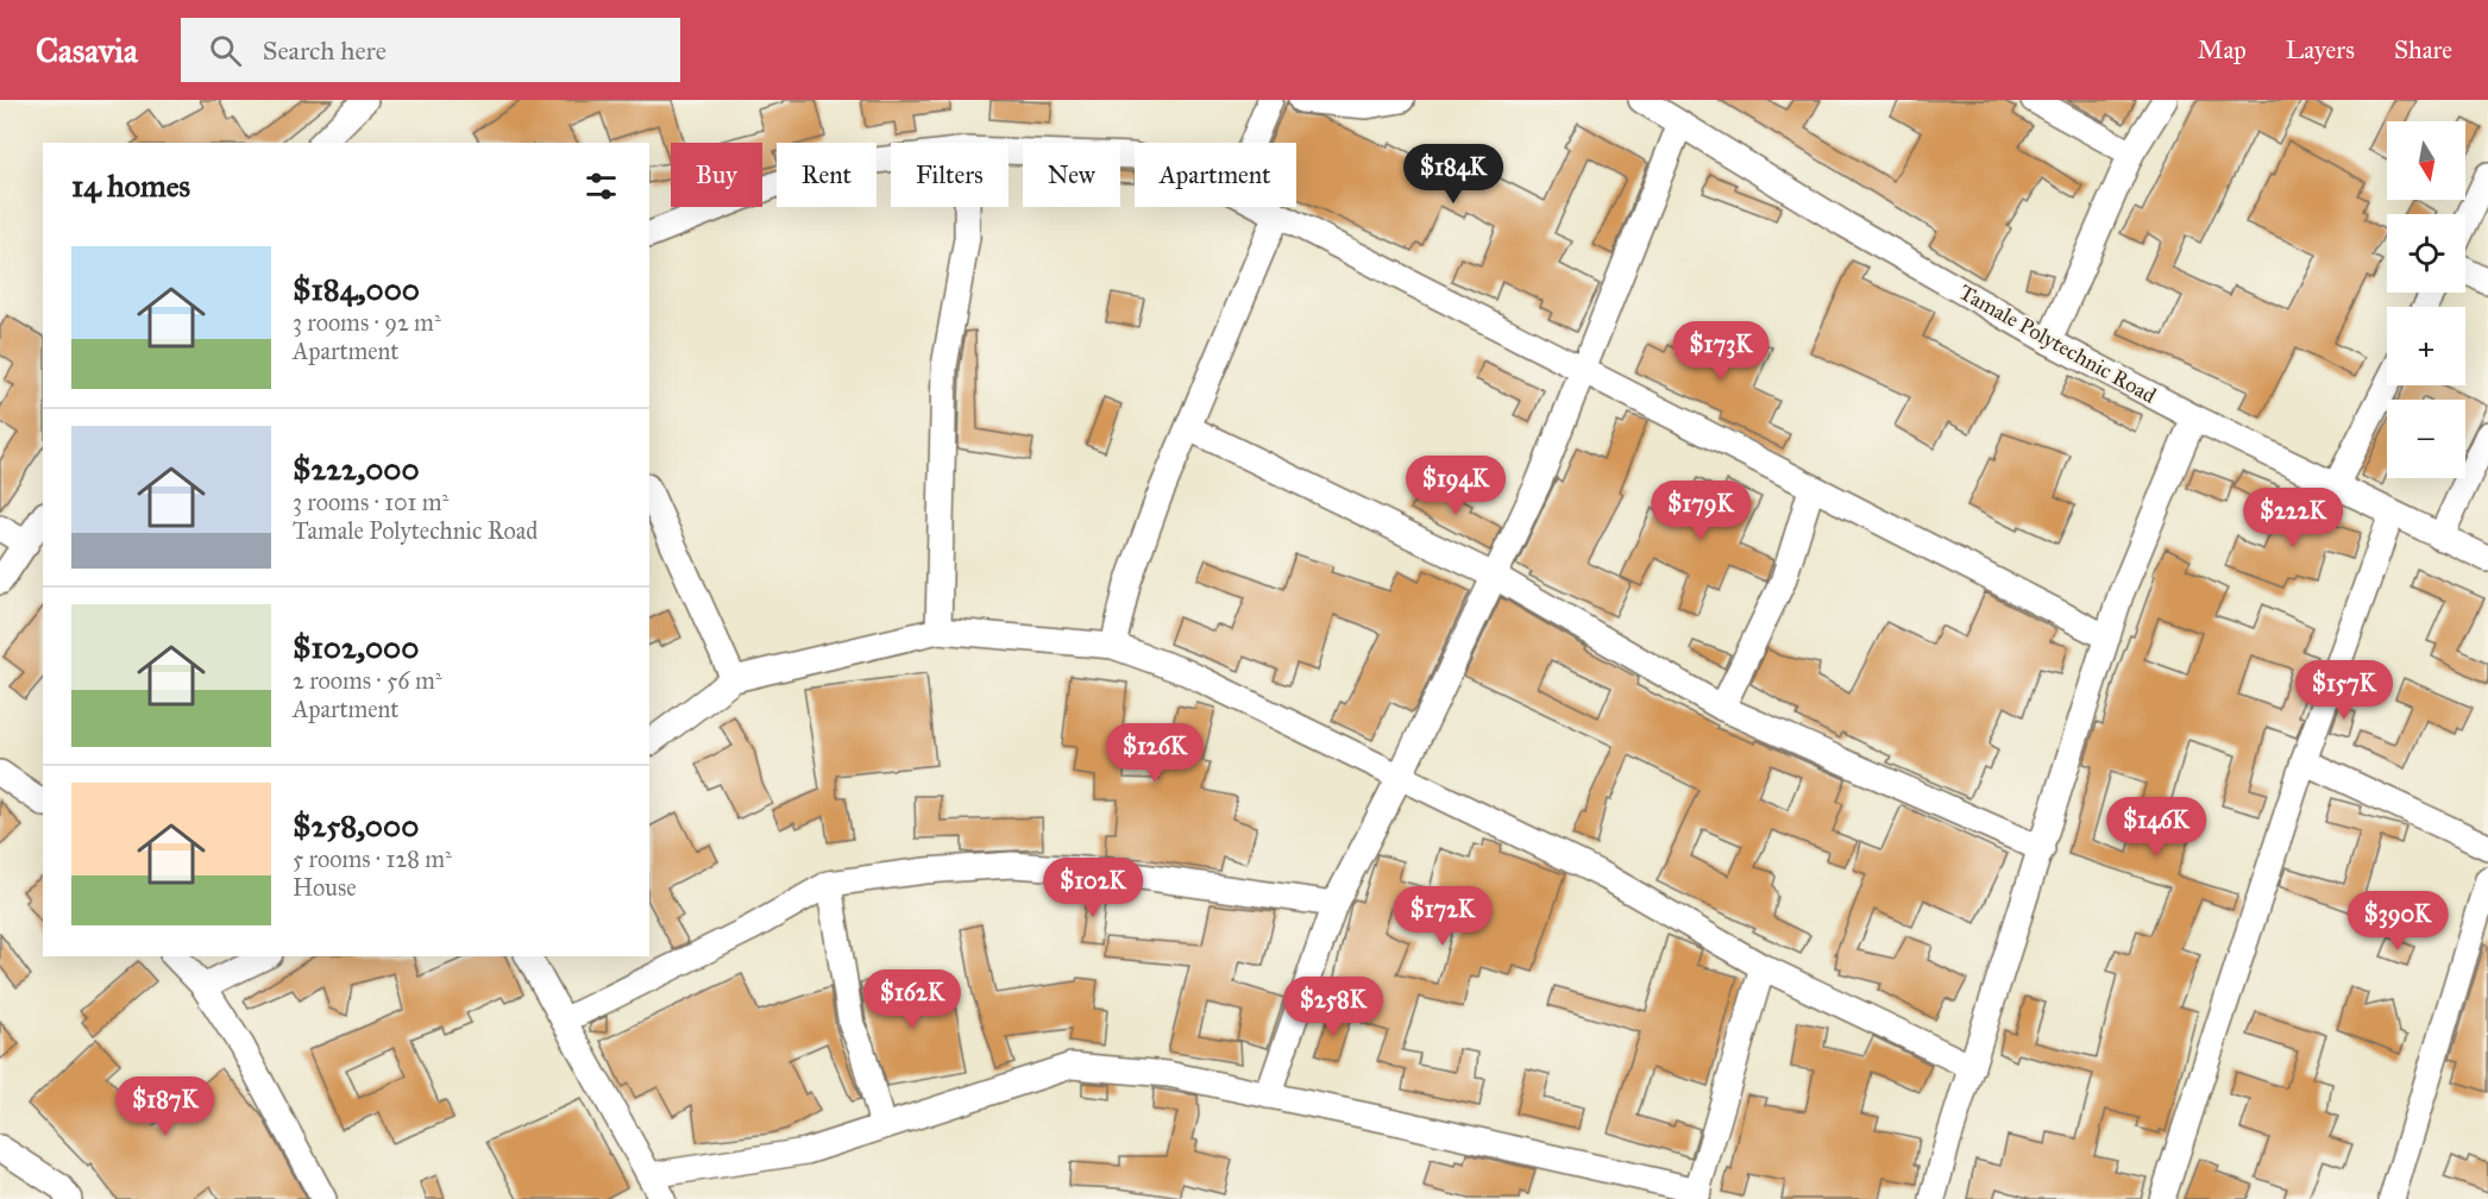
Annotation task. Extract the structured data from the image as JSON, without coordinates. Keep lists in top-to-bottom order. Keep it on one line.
{"streets":{"street":["Tamale Polytechnic Road"]},"north":"bottom","page":{"header":"Casavia","search":"Search here","nav":["Map","Layers","Share"],"map_buttons":["+","−"],"chip":["Buy","Rent","Filters","New","Apartment"],"heading":"14 homes","price":["$184K","$173K","$194K","$179K","$222K","$157K","$126K","$146K","$102K","$172K","$390K","$162K","$258K","$187K"],"list":[{"name":"$184,000","note":"3 rooms · 92 m² · Apartment"},{"name":"$222,000","note":"3 rooms · 101 m² · Tamale Polytechnic Road"},{"name":"$102,000","note":"2 rooms · 56 m² · Apartment"},{"name":"$258,000","note":"5 rooms · 128 m² · House"}]}}
